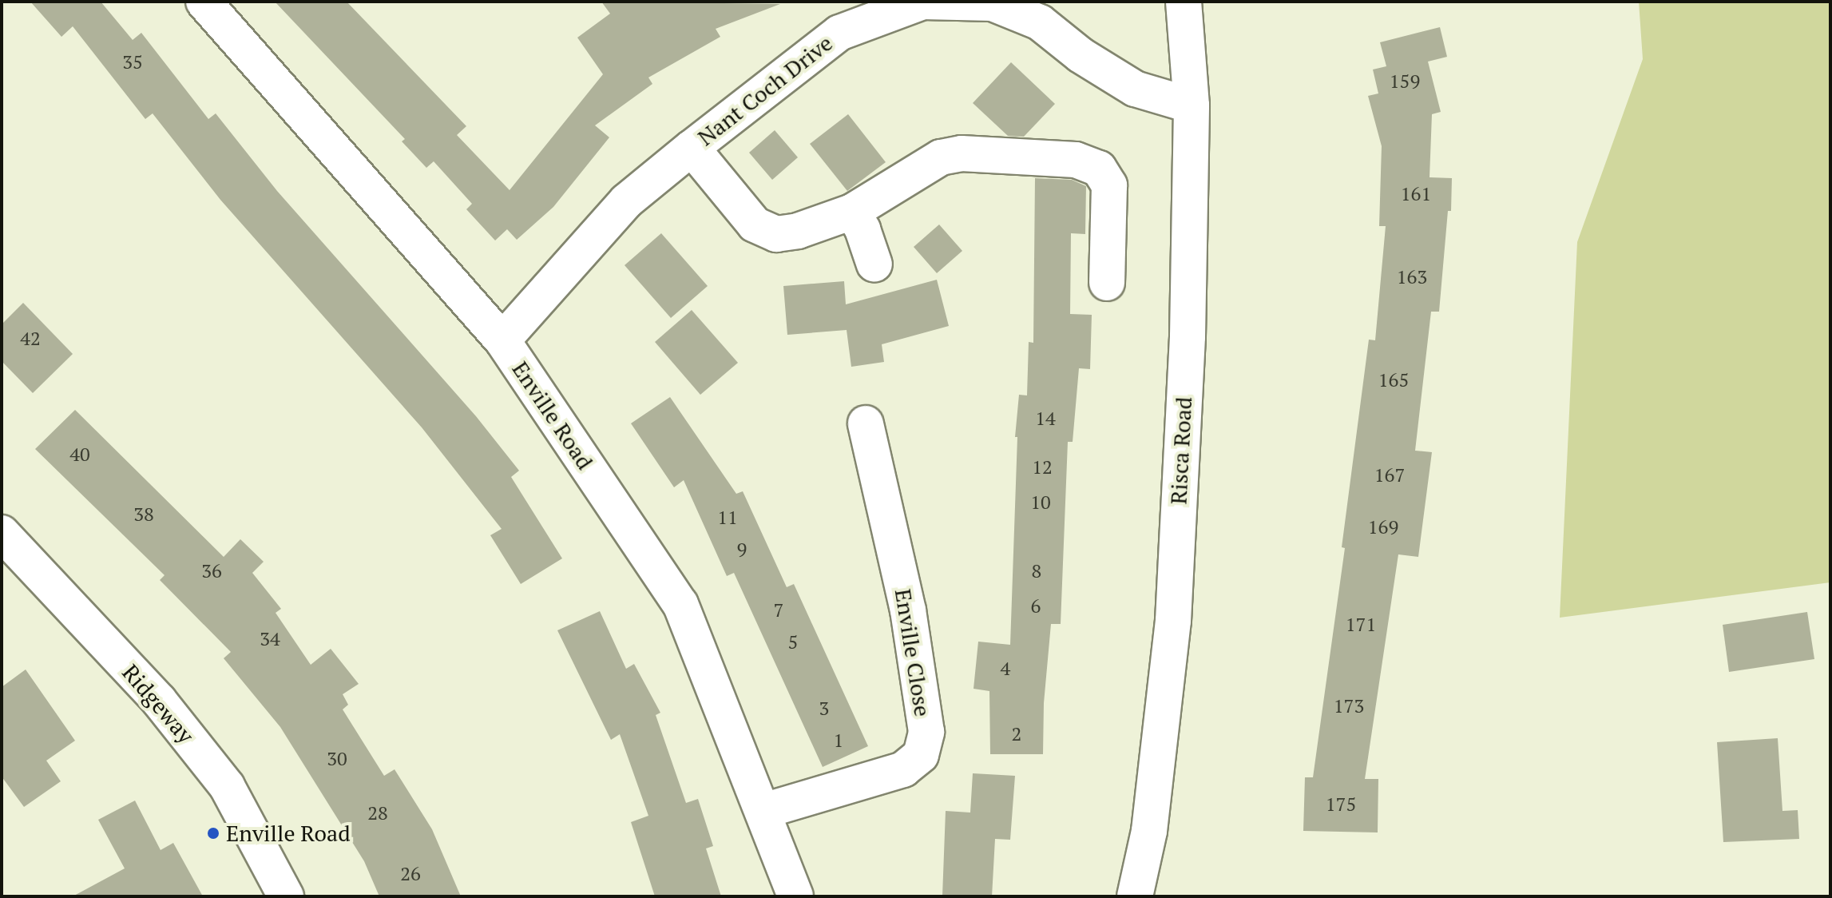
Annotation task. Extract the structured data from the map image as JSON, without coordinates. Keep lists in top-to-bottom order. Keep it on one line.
{"streets":{"street":["Nant Coch Drive","Enville Road","Risca Road","Enville Close","Ridgeway"]},"crossings":[["Nant Coch Drive","Enville Road"],["Nant Coch Drive","Risca Road"],["Enville Road","Enville Close"]],"places":["Enville Road"],"house_numbers":["35","159","161","163","42","165","14","40","12","167","10","38","11","169","9","36","8","6","7","171","34","5","4","173","3","2","1","30","175","28","26"]}
